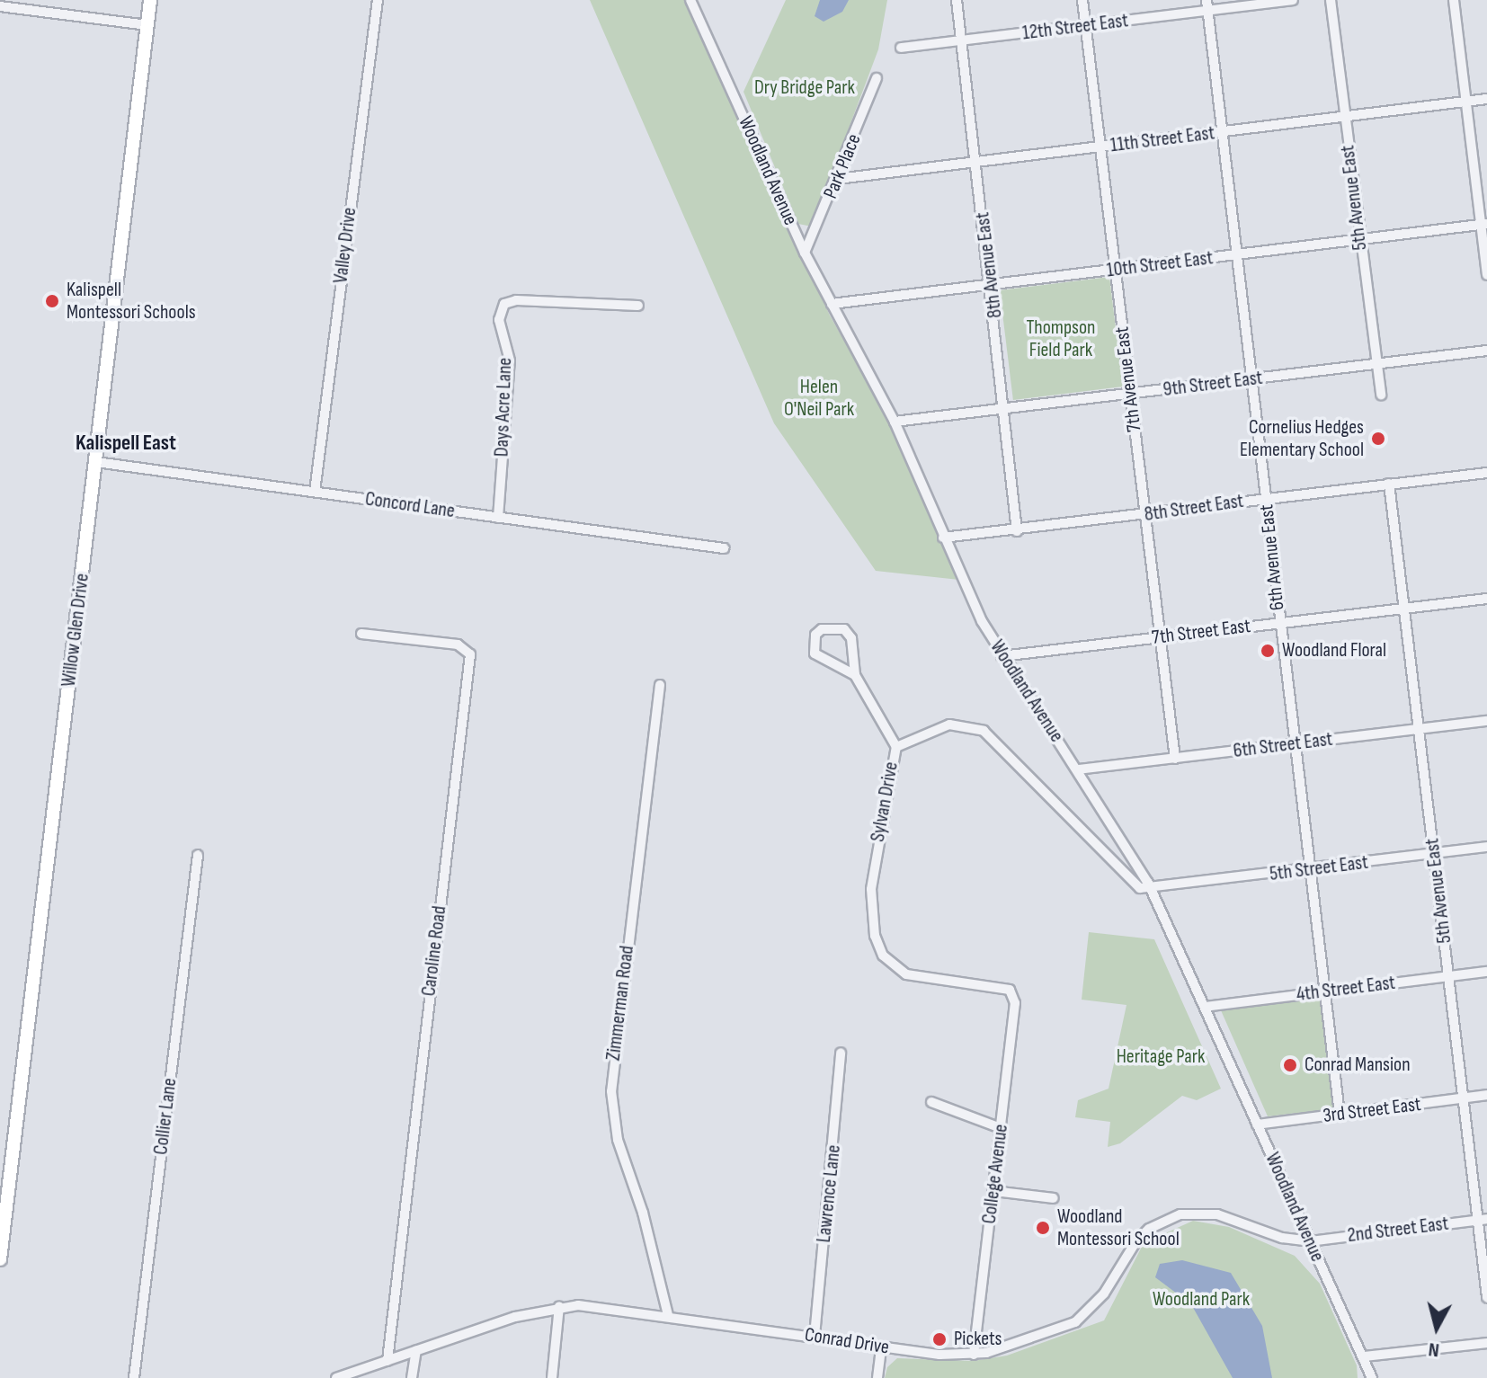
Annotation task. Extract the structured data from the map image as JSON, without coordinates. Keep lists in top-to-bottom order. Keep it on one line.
{"streets":{"main road":["Willow Glen Drive"],"street":["12th Street East","11th Street East","Park Place","Woodland Avenue","5th Avenue East","Valley Drive","10th Street East","8th Avenue East","7th Avenue East","9th Street East","Days Acre Lane","Concord Lane","8th Street East","6th Avenue East","7th Street East","6th Street East","Sylvan Drive","5th Street East","Caroline Road","4th Street East","Zimmerman Road","3rd Street East","Collier Lane","College Avenue","Lawrence Lane","2nd Street East","Conrad Drive"]},"crossings":[["12th Street East","8th Avenue East"],["12th Street East","7th Avenue East"],["12th Street East","6th Avenue East"],["11th Street East","Park Place"],["11th Street East","5th Avenue East"],["11th Street East","8th Avenue East"],["11th Street East","7th Avenue East"],["11th Street East","6th Avenue East"],["Park Place","Woodland Avenue"],["Woodland Avenue","10th Street East"],["Woodland Avenue","9th Street East"],["Woodland Avenue","8th Street East"],["Woodland Avenue","7th Street East"],["Woodland Avenue","6th Street East"],["Woodland Avenue","Sylvan Drive"],["Woodland Avenue","5th Street East"],["Woodland Avenue","4th Street East"],["Woodland Avenue","3rd Street East"],["Woodland Avenue","2nd Street East"],["Woodland Avenue","Conrad Drive"],["5th Avenue East","10th Street East"],["5th Avenue East","9th Street East"],["5th Avenue East","8th Street East"],["5th Avenue East","7th Street East"],["5th Avenue East","6th Street East"],["5th Avenue East","5th Street East"],["5th Avenue East","4th Street East"],["5th Avenue East","3rd Street East"],["5th Avenue East","2nd Street East"],["Valley Drive","Concord Lane"],["10th Street East","8th Avenue East"],["10th Street East","7th Avenue East"],["10th Street East","6th Avenue East"],["8th Avenue East","9th Street East"],["8th Avenue East","8th Street East"],["7th Avenue East","9th Street East"],["7th Avenue East","8th Street East"],["7th Avenue East","7th Street East"],["7th Avenue East","6th Street East"],["9th Street East","6th Avenue East"],["Days Acre Lane","Concord Lane"],["Concord Lane","Willow Glen Drive"],["8th Street East","6th Avenue East"],["6th Avenue East","7th Street East"],["6th Avenue East","6th Street East"],["6th Avenue East","5th Street East"],["6th Avenue East","4th Street East"],["6th Avenue East","3rd Street East"],["Sylvan Drive","5th Street East"],["Sylvan Drive","College Avenue"],["Caroline Road","Conrad Drive"],["Zimmerman Road","Conrad Drive"],["College Avenue","Conrad Drive"],["Lawrence Lane","Conrad Drive"],["2nd Street East","Conrad Drive"]],"districts":["Kalispell East"],"parks":["Dry Bridge Park","Thompson Field Park","Helen O'Neil Park","Heritage Park","Woodland Park"],"places":["Kalispell Montessori Schools","Cornelius Hedges Elementary School","Woodland Floral","Conrad Mansion","Woodland Montessori School","Pickets"],"north":"bottom"}
